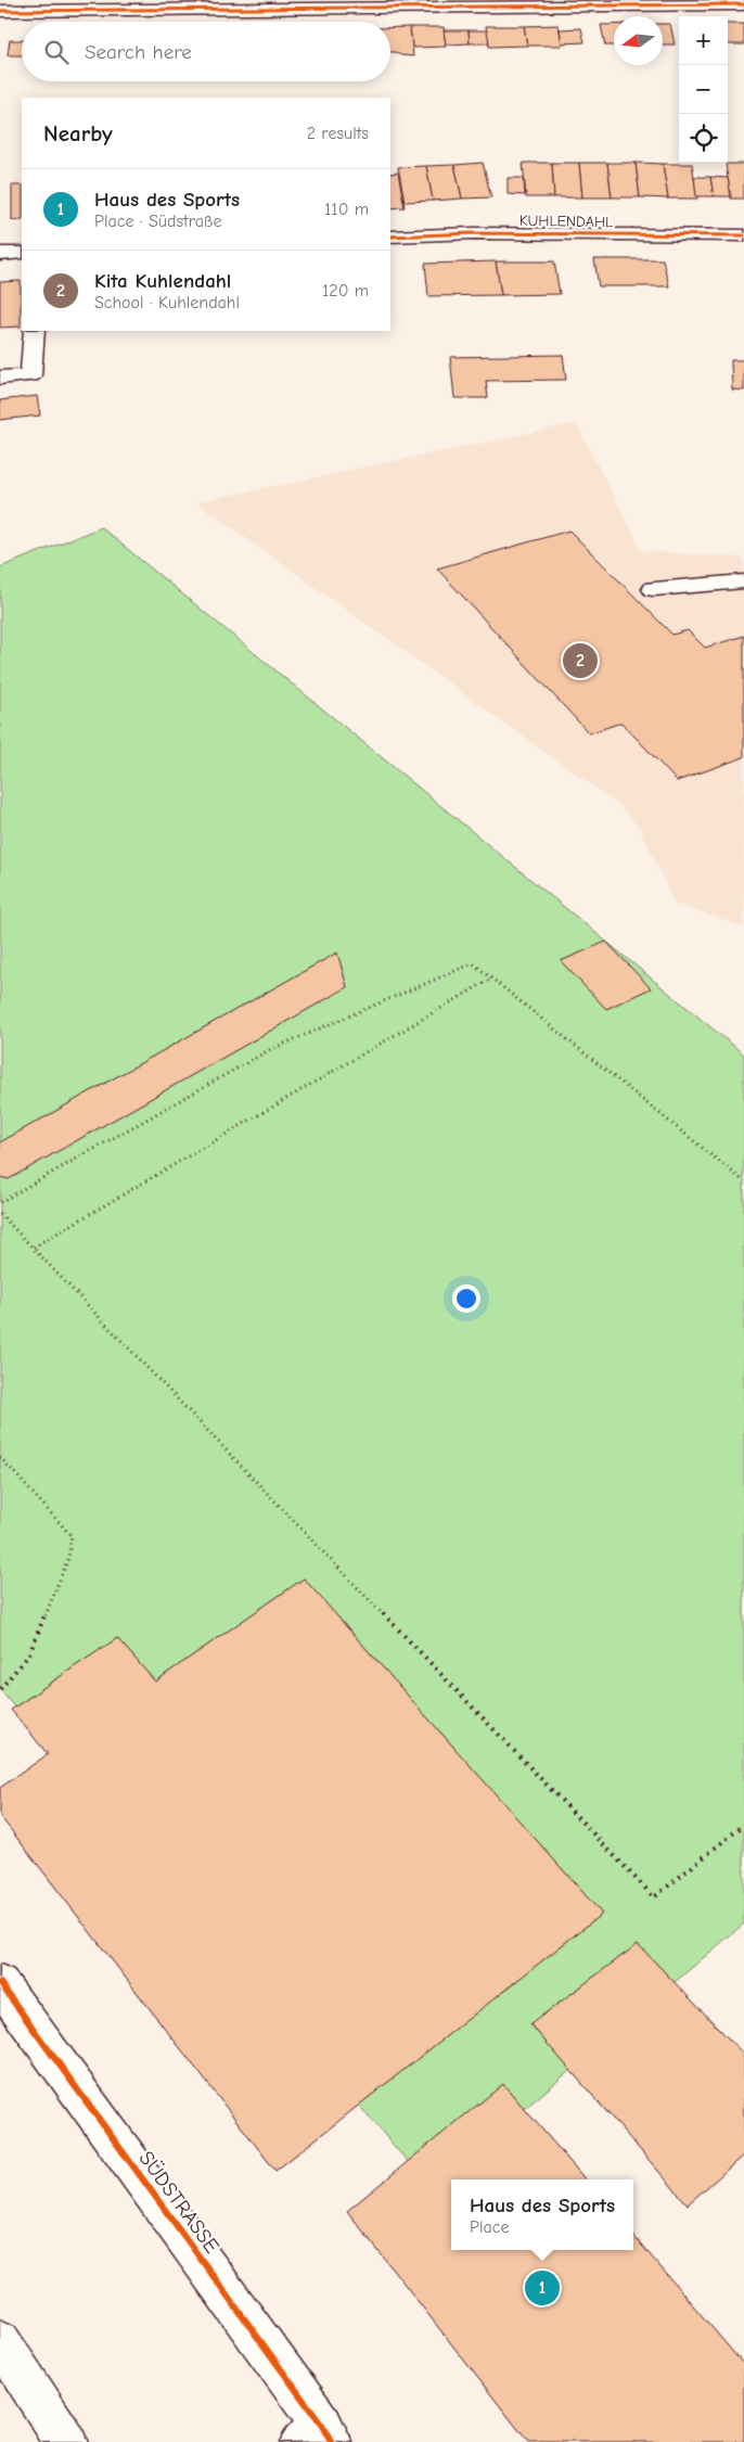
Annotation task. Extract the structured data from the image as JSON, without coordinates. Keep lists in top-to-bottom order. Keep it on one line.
{"streets":{"street":["KUHLENDAHL","SÜDSTRASSE"]},"north":"left","page":{"map_buttons":["+","−"],"search":"Search here","heading":["Nearby","2 results"],"list":[{"mark":"1","name":"Haus des Sports","note":"Place · Südstraße","value":"110 m"},{"mark":"2","name":"Kita Kuhlendahl","note":"School · Kuhlendahl","value":"120 m"}],"pins":["2","1"],"popup":["Haus des Sports","Place"]}}
